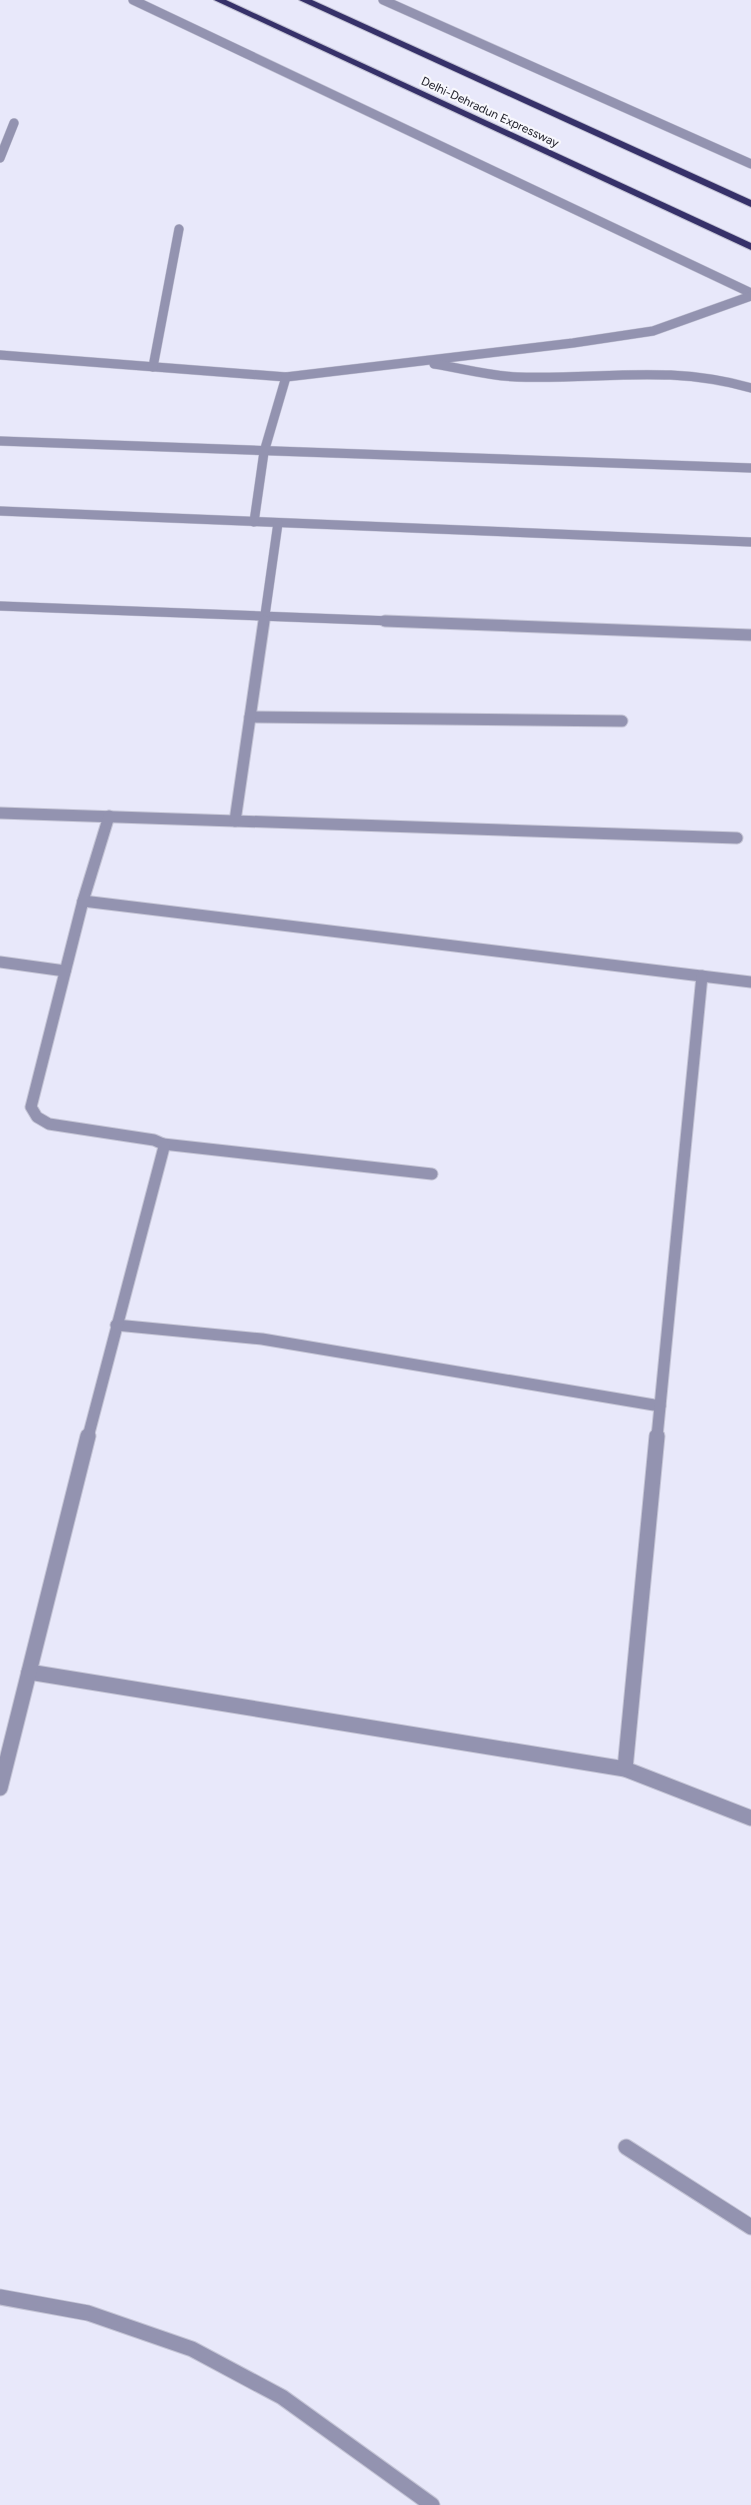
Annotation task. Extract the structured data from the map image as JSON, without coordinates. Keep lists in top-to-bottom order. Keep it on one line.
{"streets":{"highway":["Delhi-Dehradun Expressway"]}}
